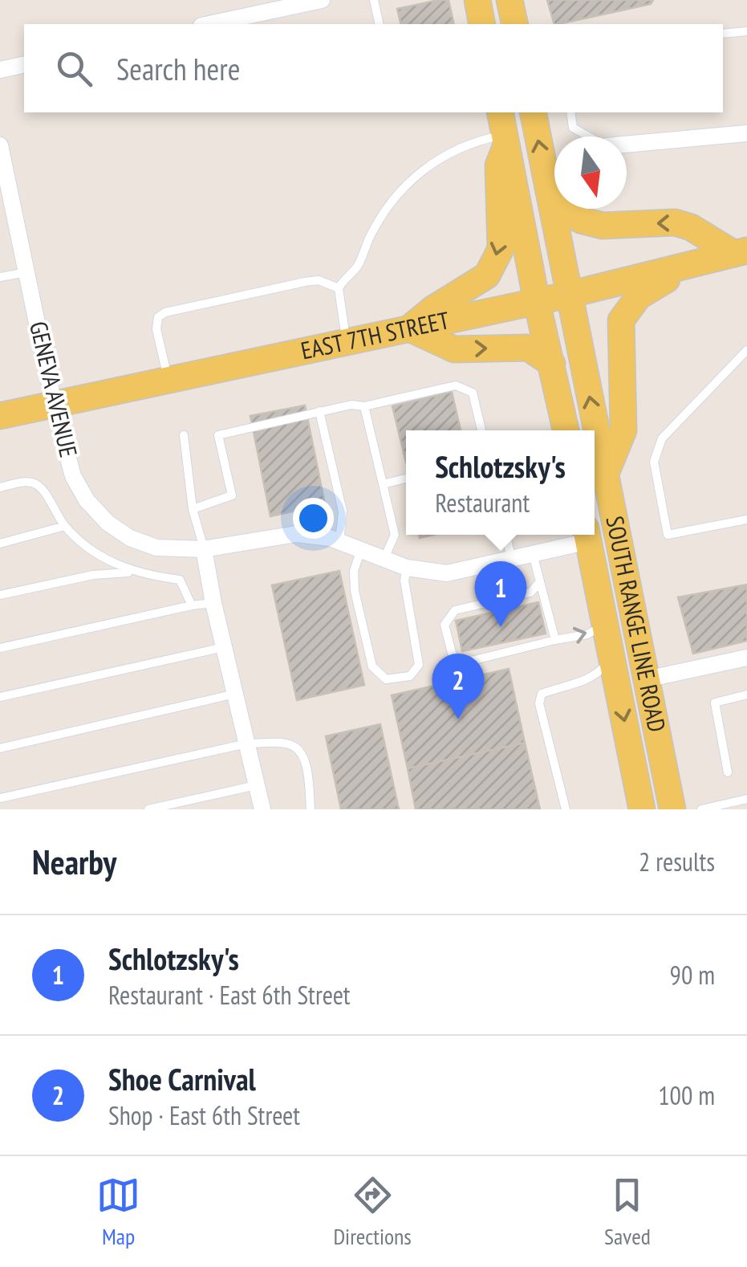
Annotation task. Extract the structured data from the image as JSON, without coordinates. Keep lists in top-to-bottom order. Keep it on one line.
{"streets":{"main road":["EAST 7TH STREET","SOUTH RANGE LINE ROAD"],"street":["GENEVA AVENUE"]},"crossings":[["EAST 7TH STREET","GENEVA AVENUE"],["EAST 7TH STREET","SOUTH RANGE LINE ROAD"],["GENEVA AVENUE","SOUTH RANGE LINE ROAD"]],"north":"bottom","page":{"search":"Search here","popup":["Schlotzsky's","Restaurant"],"pins":["1","2"],"heading":["Nearby","2 results"],"list":[{"mark":"1","name":"Schlotzsky's","note":"Restaurant · East 6th Street","value":"90 m"},{"mark":"2","name":"Shoe Carnival","note":"Shop · East 6th Street","value":"100 m"}],"nav":["Map","Directions","Saved"]}}
